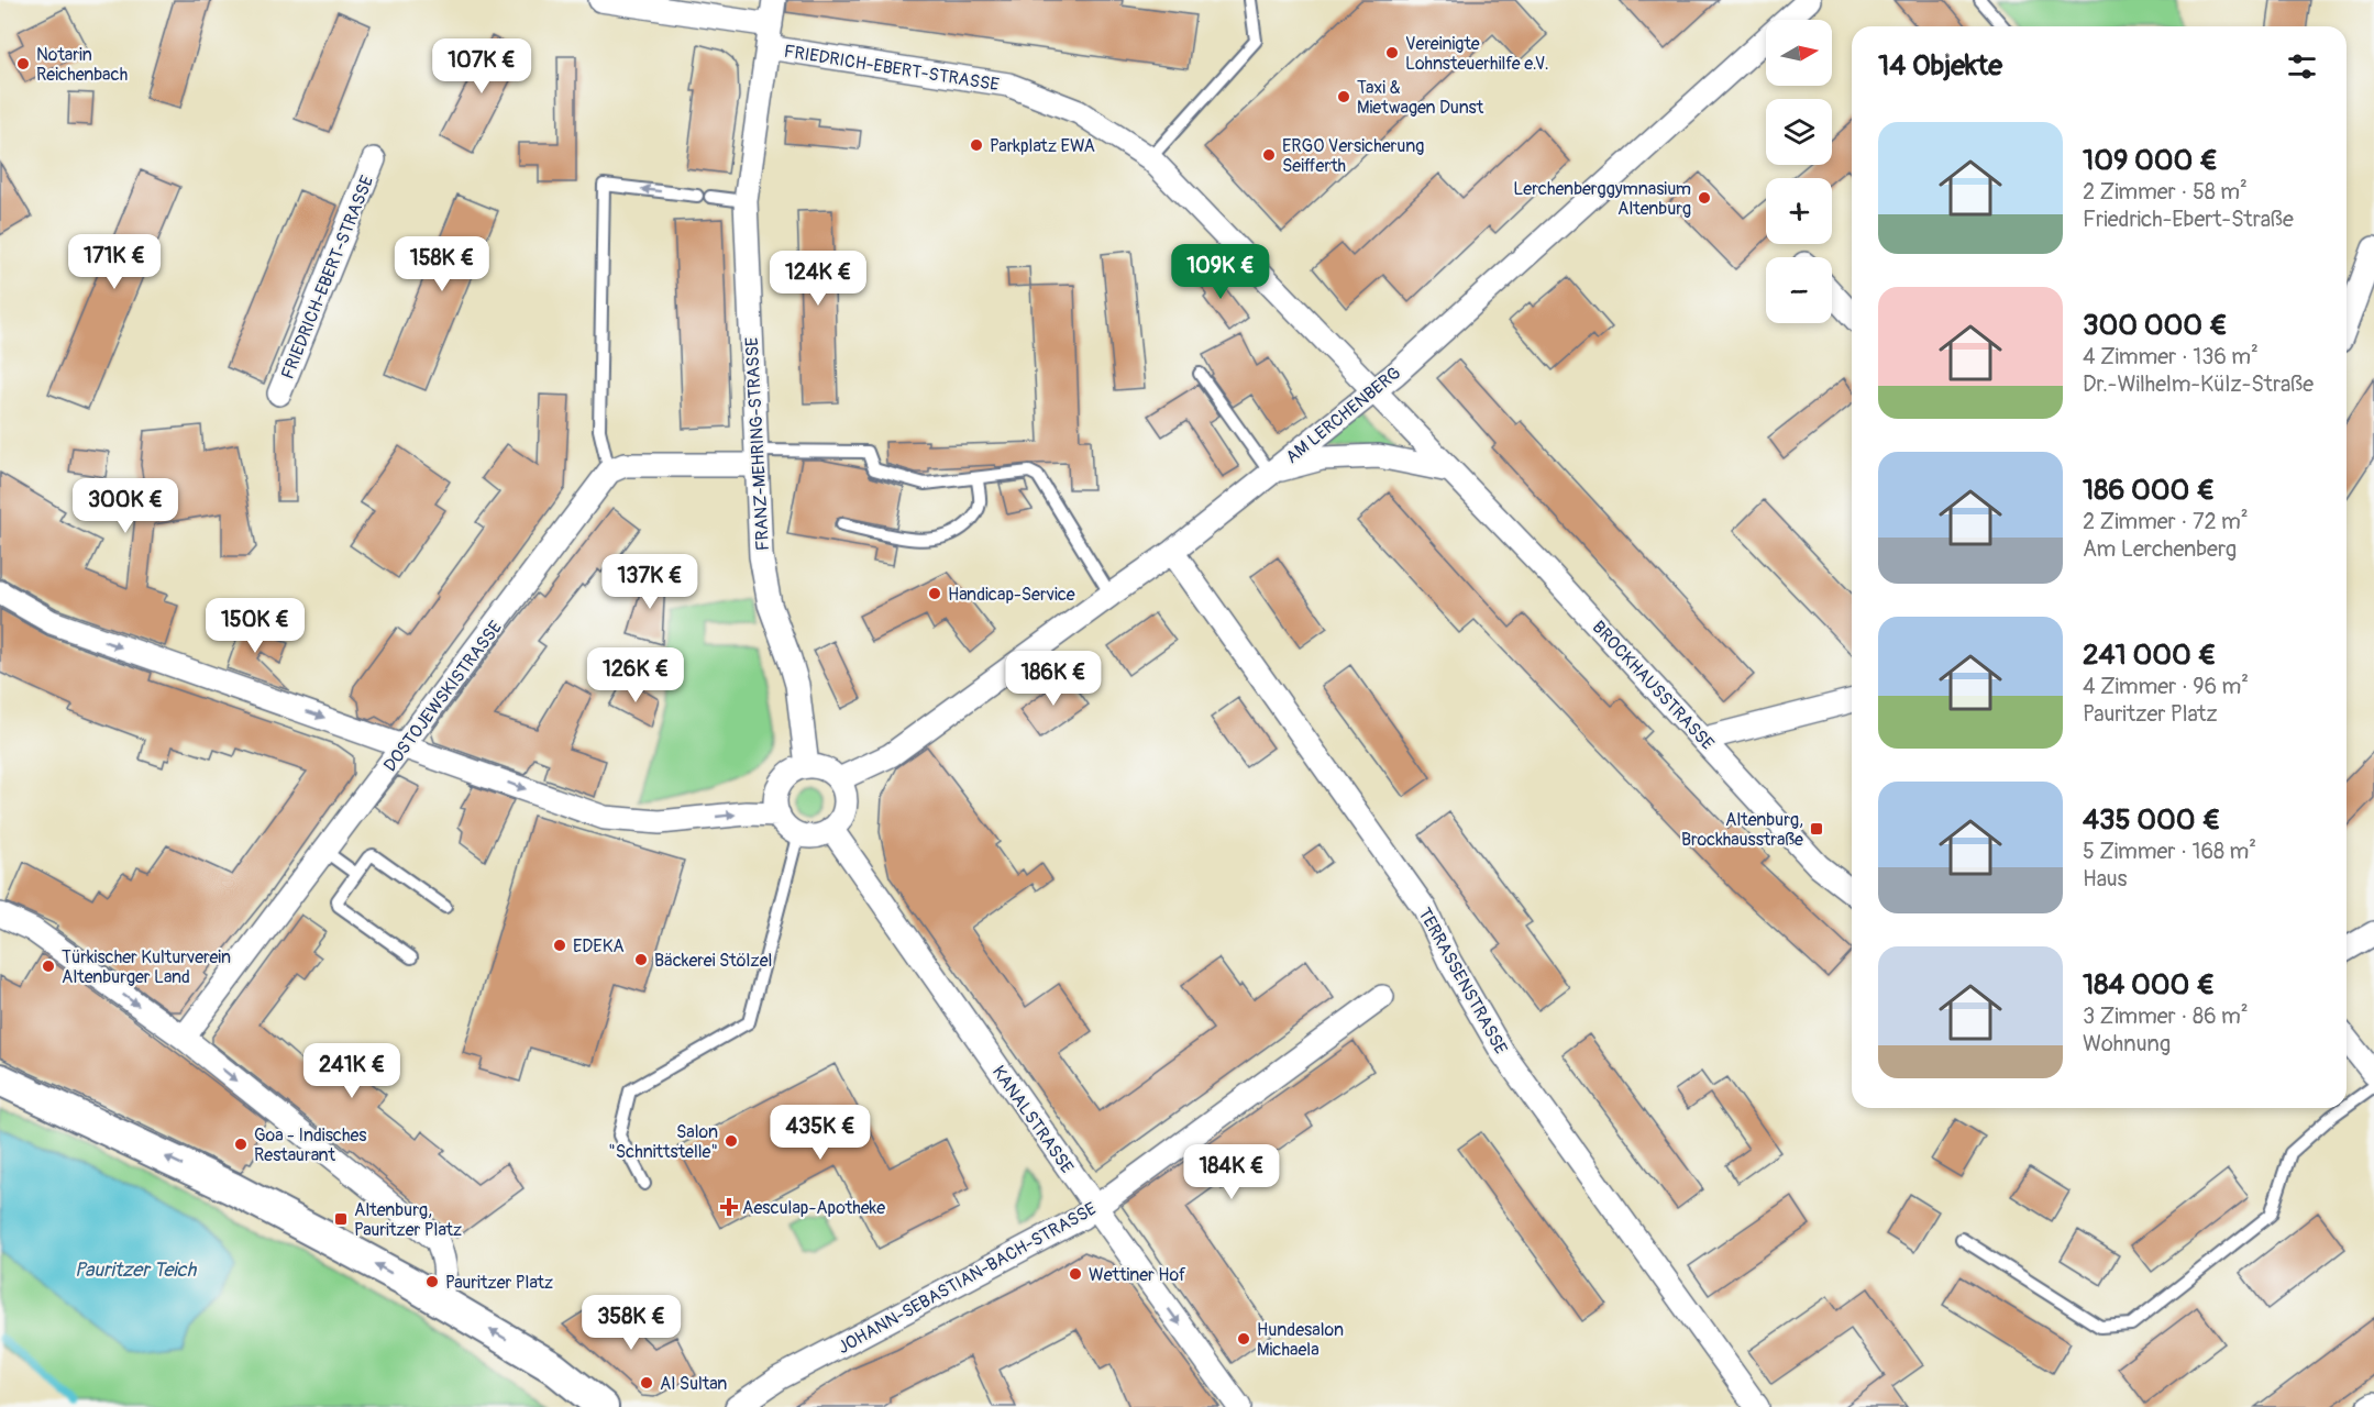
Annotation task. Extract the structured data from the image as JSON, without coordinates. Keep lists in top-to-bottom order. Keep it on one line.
{"streets":{"street":["FRIEDRICH-EBERT-STRASSE","AM LERCHENBERG","FRANZ-MEHRING-STRASSE","BROCKHAUSSTRASSE","DOSTOJEWSKISTRASSE","TERRASSENSTRASSE","KANALSTRASSE","JOHANN-SEBASTIAN-BACH-STRASSE"]},"crossings":[["FRIEDRICH-EBERT-STRASSE","AM LERCHENBERG"],["FRIEDRICH-EBERT-STRASSE","FRANZ-MEHRING-STRASSE"],["FRIEDRICH-EBERT-STRASSE","BROCKHAUSSTRASSE"],["AM LERCHENBERG","FRANZ-MEHRING-STRASSE"],["AM LERCHENBERG","BROCKHAUSSTRASSE"],["AM LERCHENBERG","TERRASSENSTRASSE"],["AM LERCHENBERG","KANALSTRASSE"],["FRANZ-MEHRING-STRASSE","KANALSTRASSE"],["KANALSTRASSE","JOHANN-SEBASTIAN-BACH-STRASSE"]],"water":["Pauritzer Teich"],"places":{"other":["Vereinigte Lohnsteuerhilfe e.V.","Notarin Reichenbach","Taxi & Mietwagen Dunst","Parkplatz EWA","ERGO Versicherung Seifferth","Lerchenberggymnasium Altenburg","Handicap-Service","EDEKA","Bäckerei Stölzel","Türkischer Kulturverein Altenburger Land","Salon \"Schnittstelle\"","Goa - Indisches Restaurant","Wettiner Hof","Pauritzer Platz","Hundesalon Michaela","Al Sultan"],"transit":["Altenburg, Brockhausstraße","Altenburg, Pauritzer Platz"],"health":["Aesculap-Apotheke"]},"north":"right","page":{"map_buttons":["+","−"],"heading":"14 Objekte","price":["107K €","171K €","158K €","109K €","124K €","300K €","137K €","150K €","126K €","186K €","241K €","435K €","184K €","358K €"],"list":[{"name":"109 000 €","note":"2 Zimmer · 58 m² · Friedrich-Ebert-Straße"},{"name":"300 000 €","note":"4 Zimmer · 136 m² · Dr.-Wilhelm-Külz-Straße"},{"name":"186 000 €","note":"2 Zimmer · 72 m² · Am Lerchenberg"},{"name":"241 000 €","note":"4 Zimmer · 96 m² · Pauritzer Platz"},{"name":"435 000 €","note":"5 Zimmer · 168 m² · Haus"},{"name":"184 000 €","note":"3 Zimmer · 86 m² · Wohnung"}]}}
